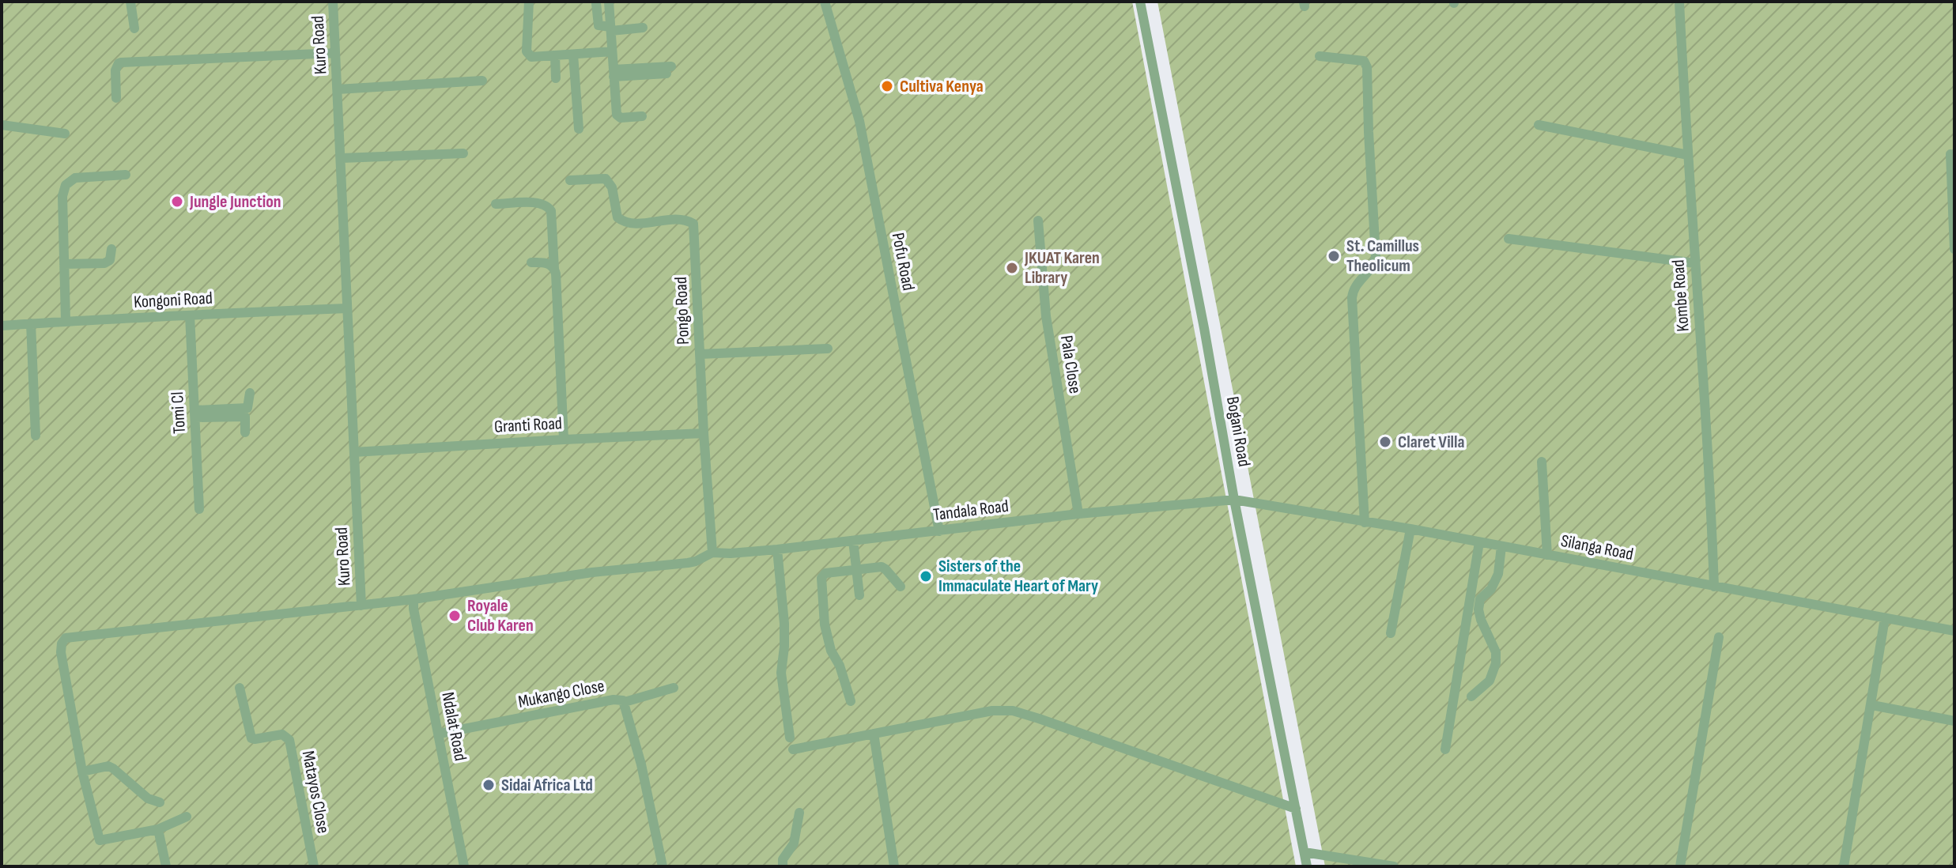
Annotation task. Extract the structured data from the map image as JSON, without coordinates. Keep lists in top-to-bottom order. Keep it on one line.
{"streets":{"street":["Kuro Road","Pofu Road","Kombe Road","Kongoni Road","Pongo Road","Pala Close","Tomi Cl","Granti Road","Bogani Road","Tandala Road","Silanga Road","Mukango Close","Ndalat Road","Matayos Close"]},"crossings":[["Kuro Road","Kongoni Road"],["Kuro Road","Granti Road"],["Kuro Road","Tandala Road"],["Pofu Road","Tandala Road"],["Kombe Road","Silanga Road"],["Kongoni Road","Tomi Cl"],["Pongo Road","Granti Road"],["Pongo Road","Tandala Road"],["Pala Close","Tandala Road"],["Bogani Road","Tandala Road"],["Bogani Road","Silanga Road"],["Tandala Road","Silanga Road"],["Tandala Road","Ndalat Road"],["Mukango Close","Ndalat Road"]],"places":["Cultiva Kenya","Jungle Junction","St. Camillus Theolicum","JKUAT Karen Library","Claret Villa","Sisters of the Immaculate Heart of Mary","Royale Club Karen","Sidai Africa Ltd"]}
